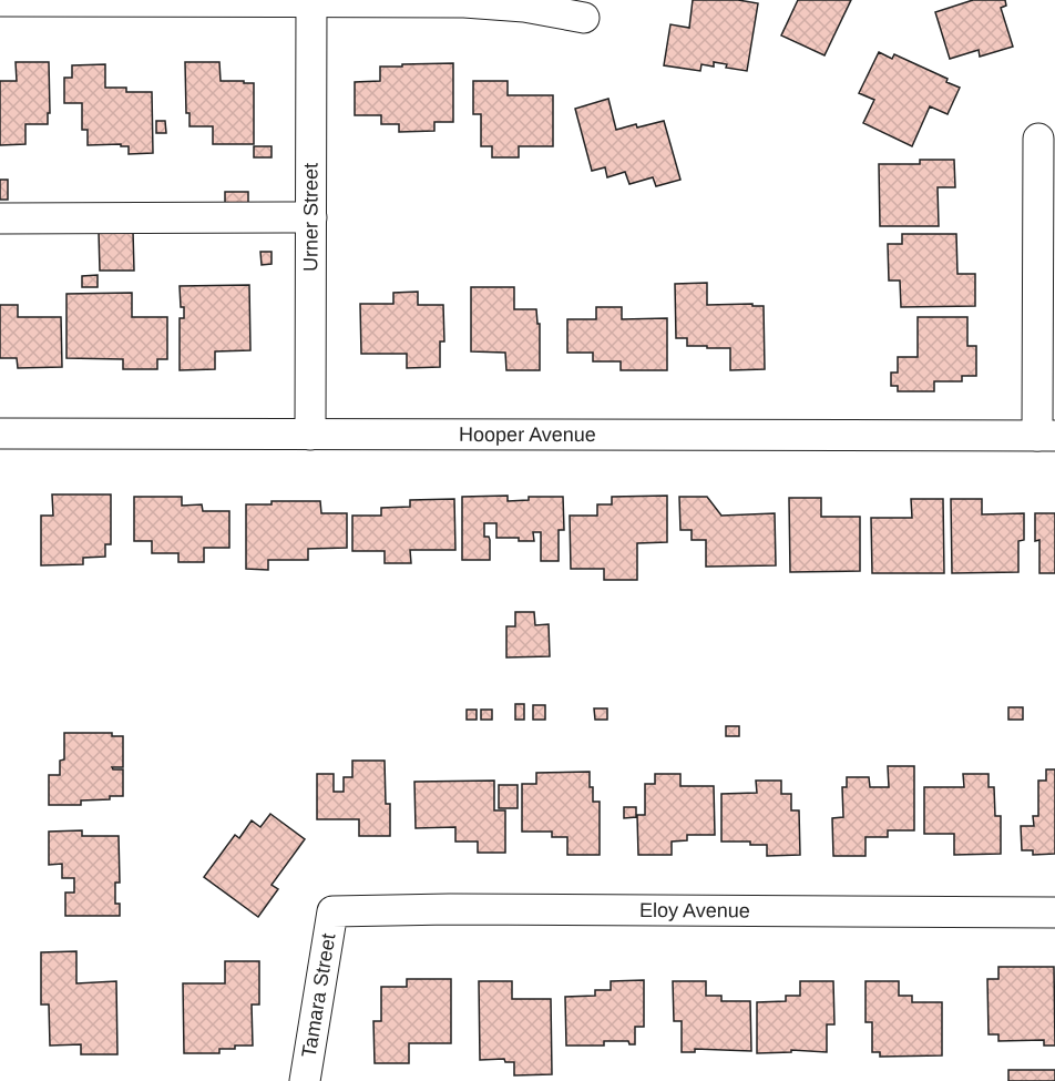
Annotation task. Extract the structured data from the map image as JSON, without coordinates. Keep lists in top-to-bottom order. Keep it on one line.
{"streets":{"street":["Urner Street","Hooper Avenue","Eloy Avenue","Tamara Street"]},"crossings":[["Urner Street","Hooper Avenue"],["Eloy Avenue","Tamara Street"]]}
